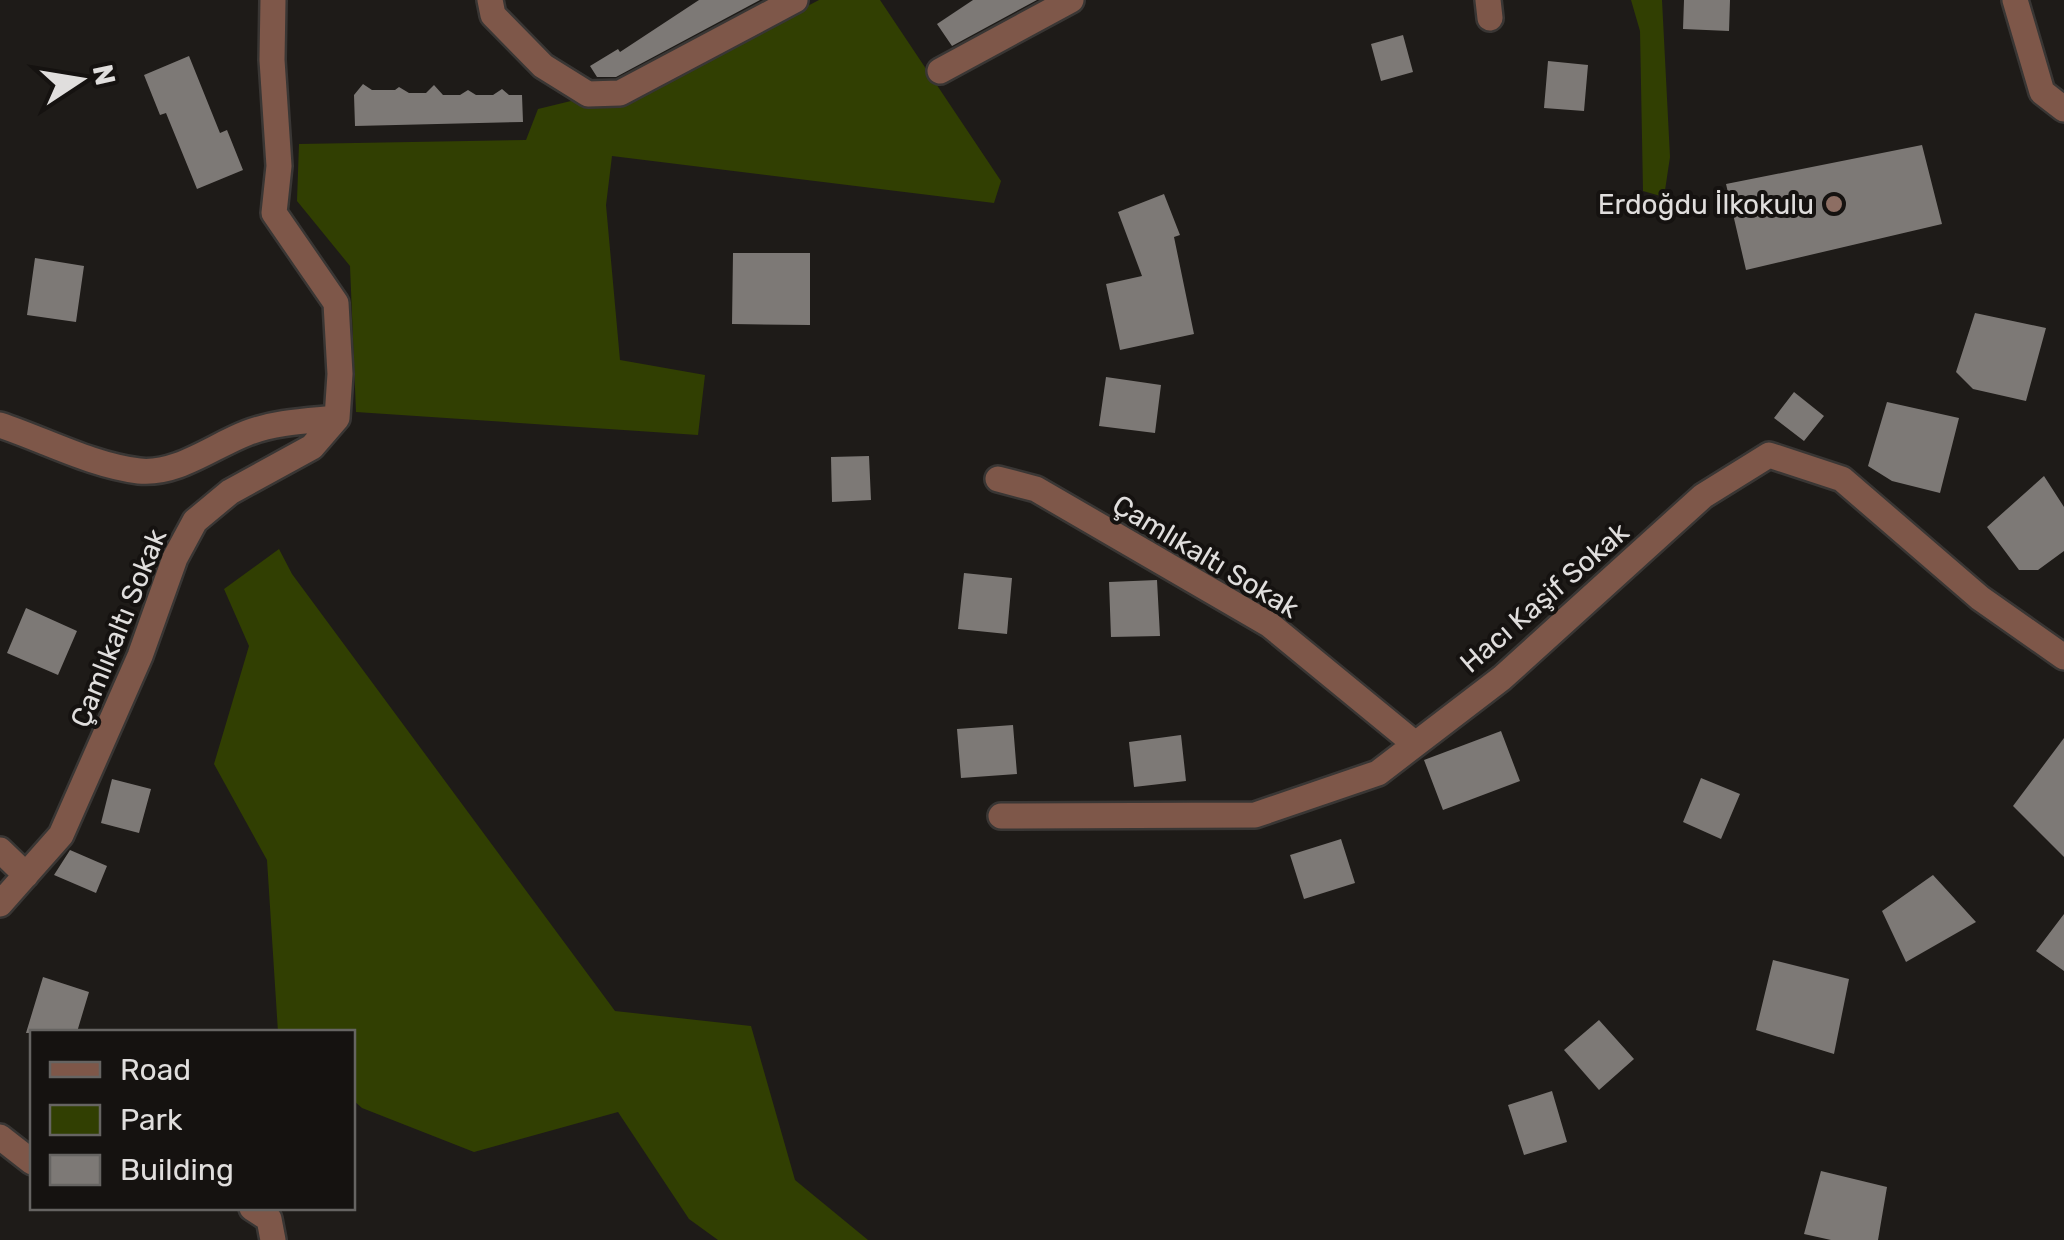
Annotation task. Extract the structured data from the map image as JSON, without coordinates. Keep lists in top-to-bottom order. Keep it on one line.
{"streets":{"street":["Çamlıkaltı Sokak","Hacı Kaşif Sokak"]},"crossings":[["Çamlıkaltı Sokak","Hacı Kaşif Sokak"]],"places":["Erdoğdu İlkokulu"],"legend":["Road","Park","Building"],"north":"right"}
